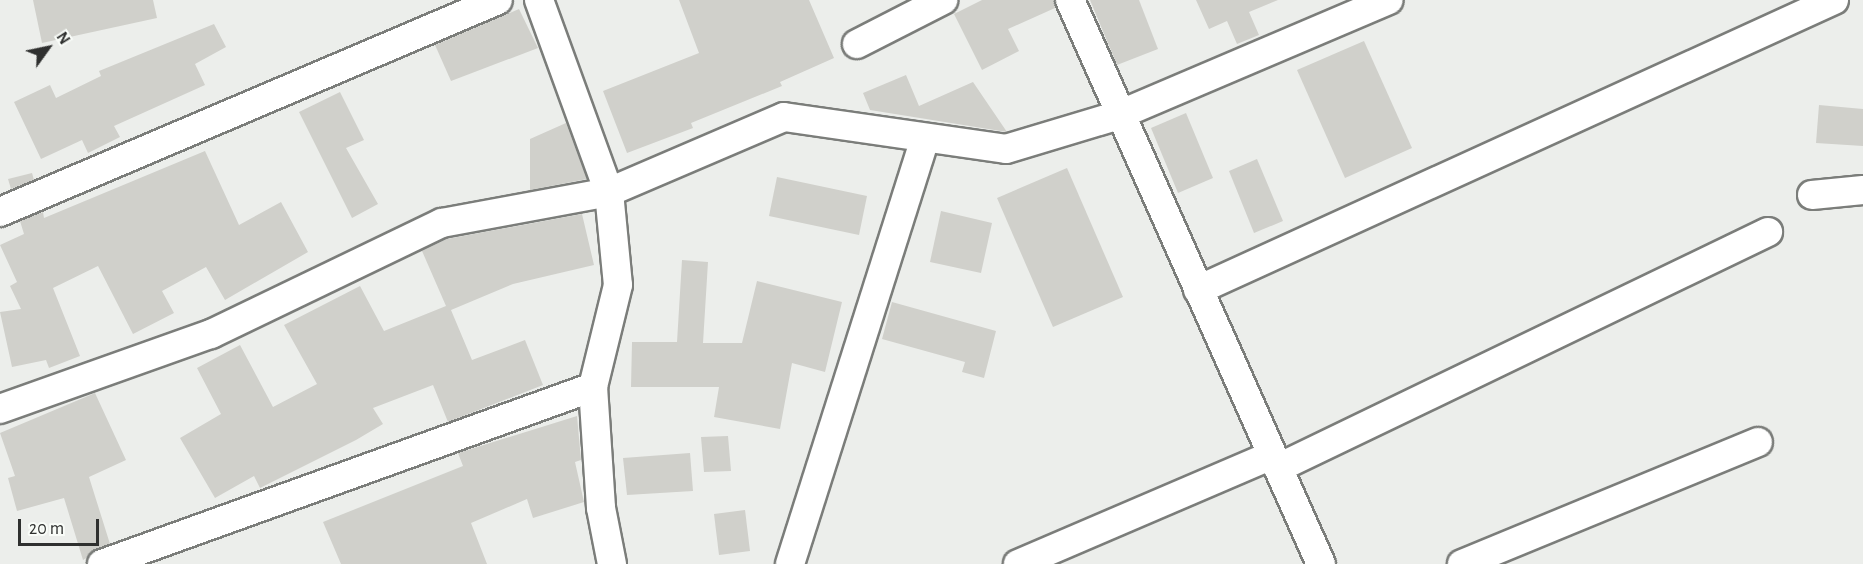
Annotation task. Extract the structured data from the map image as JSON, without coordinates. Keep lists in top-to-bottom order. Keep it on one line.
{"scale_bar":"20 m","north":"top right"}
